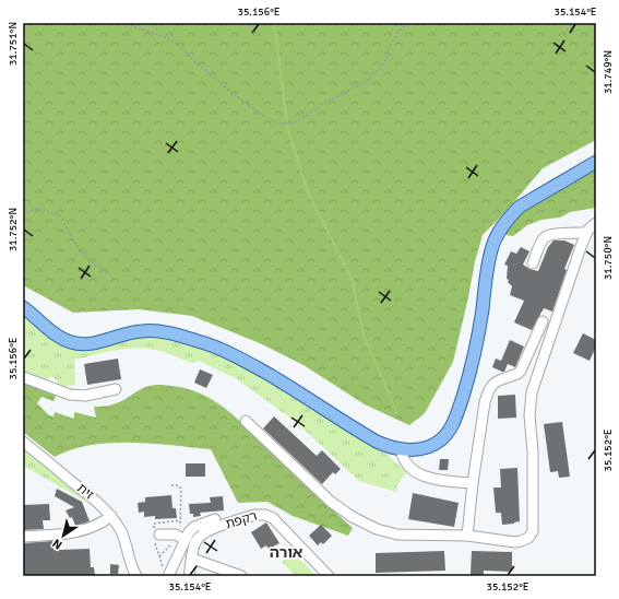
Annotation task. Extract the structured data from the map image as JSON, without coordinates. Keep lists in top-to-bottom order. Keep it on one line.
{"streets":{"street":["זית","רקפת"]},"districts":["אורה"],"north":"bottom left","coordinates":["35.156°E","35.154°E","31.751°N","31.749°N","31.752°N","31.750°N","35.152°E"]}
